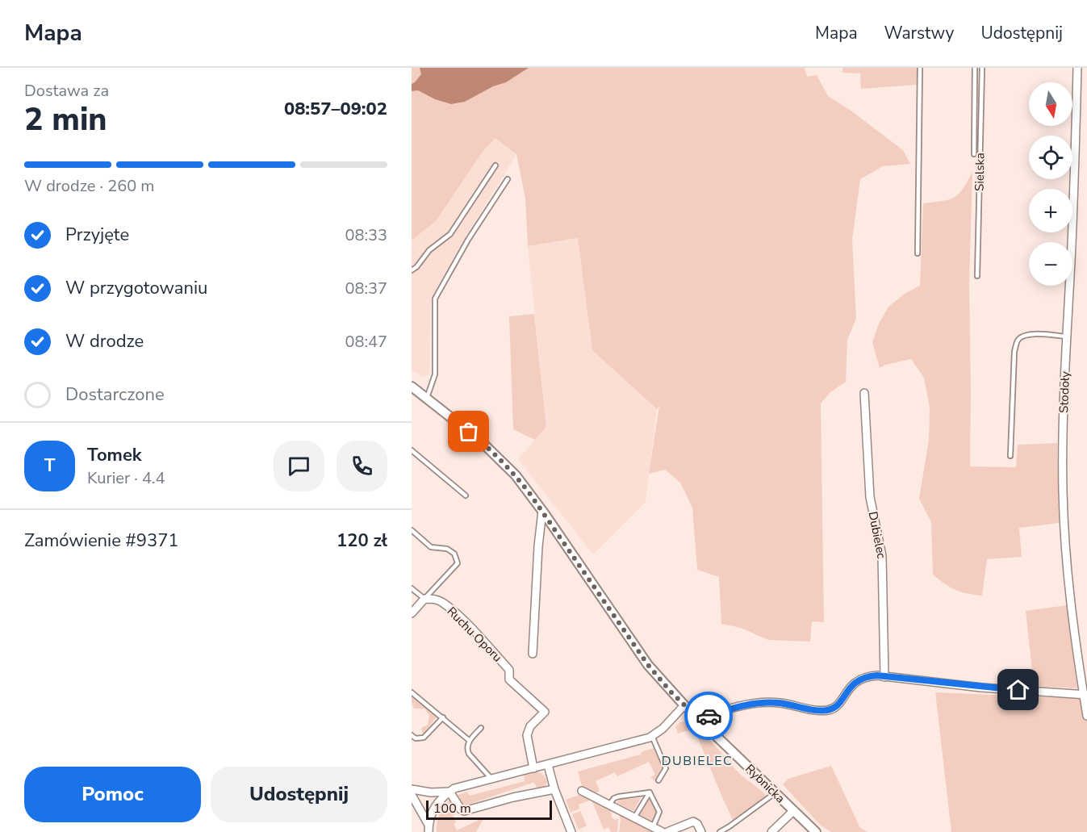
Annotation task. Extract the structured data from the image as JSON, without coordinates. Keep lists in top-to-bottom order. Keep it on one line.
{"streets":{"street":["Stodoły","Dubielec","Ruchu Oporu","Rybnicka"],"lane":["Sielska"]},"districts":["DUBIELEC"],"scale_bar":"100 m","north":"bottom","page":{"header":"Mapa","nav":["Mapa","Warstwy","Udostępnij"],"heading":["2 min","Dostawa za","08:57–09:02"],"panel":["Tomek","Kurier · 4.4","Zamówienie #9371","120 zł"],"map_buttons":["+","−"],"bar":"W drodze · 260 m","list":[["Przyjęte","08:33"],["W przygotowaniu","08:37"],["W drodze","08:47"],"Dostarczone"],"round":"T","buttons":["Pomoc","Udostępnij"],"scale":"100 m"}}
